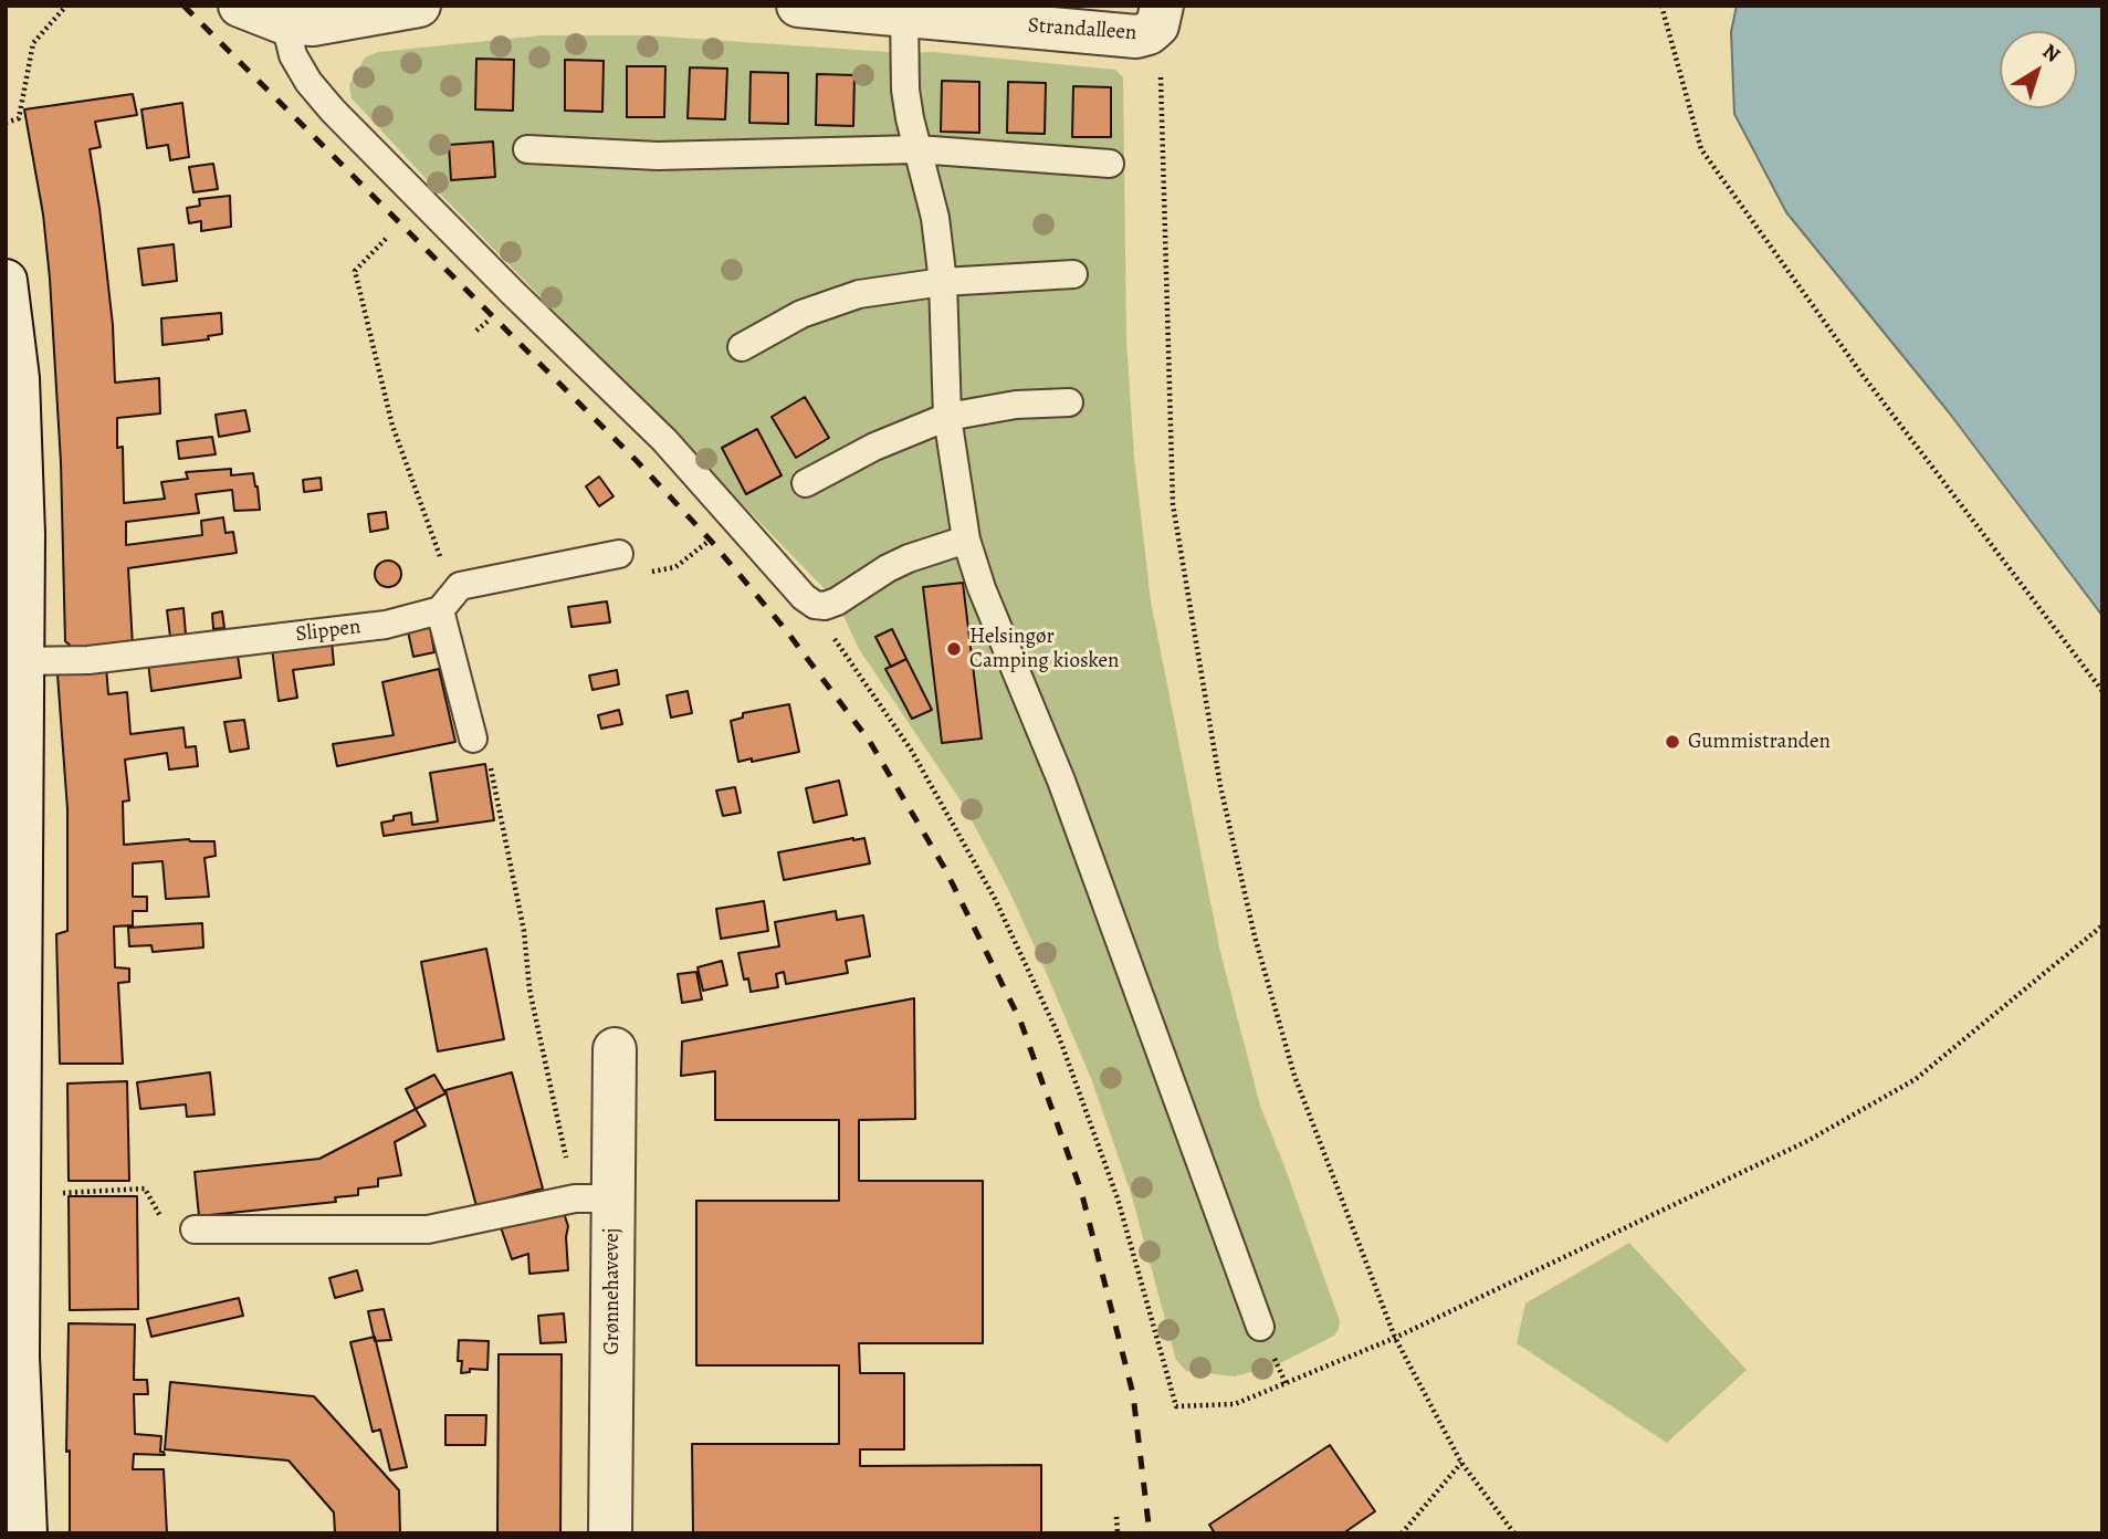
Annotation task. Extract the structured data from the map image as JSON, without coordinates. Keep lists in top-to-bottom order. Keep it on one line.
{"streets":{"main road":["Strandalleen","Grønnehavevej"],"lane":["Slippen"]},"places":["Helsingør Camping kiosken","Gummistranden"],"north":"top right"}
